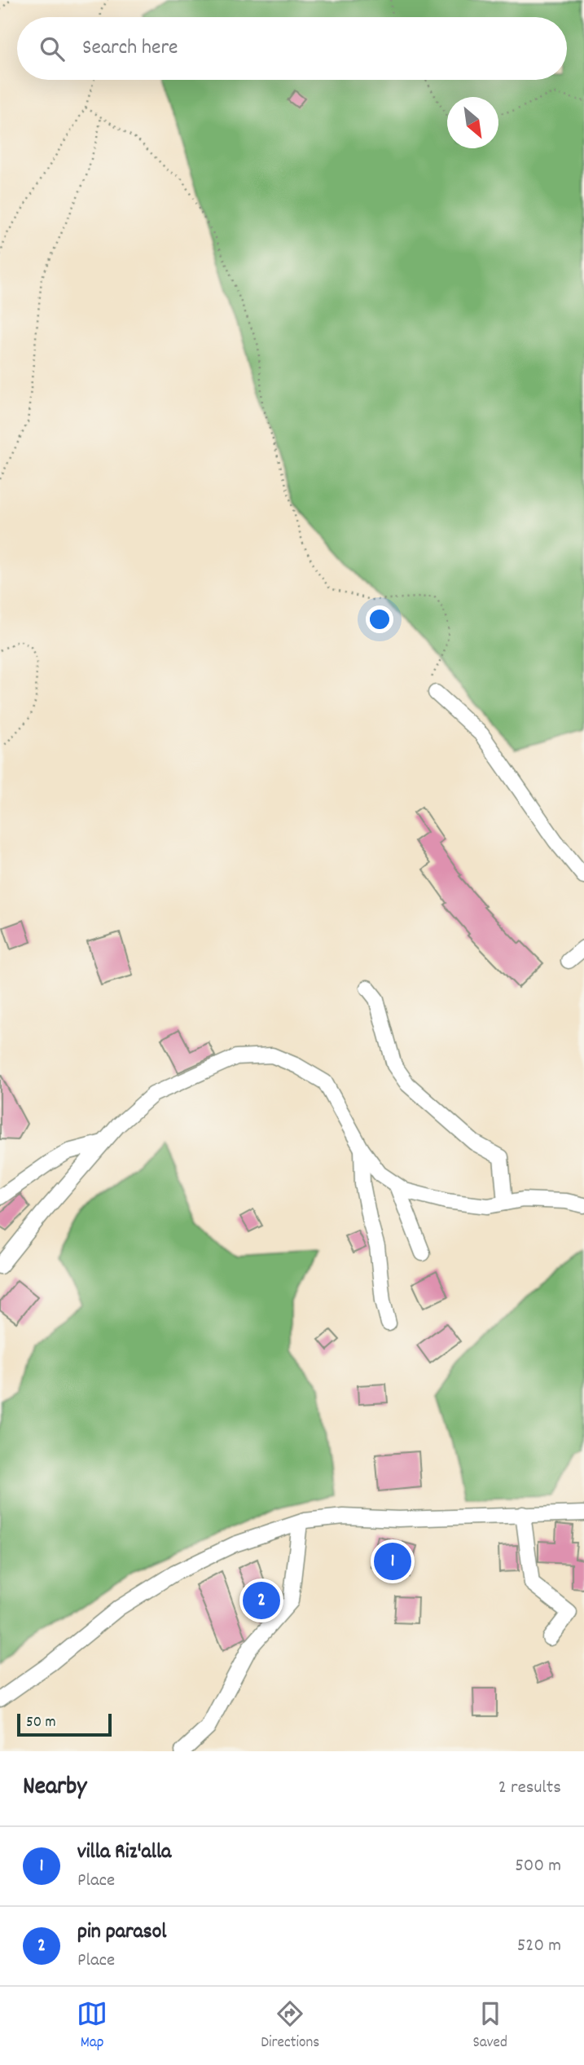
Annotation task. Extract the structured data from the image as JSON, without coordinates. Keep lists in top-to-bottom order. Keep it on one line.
{"scale_bar":"50 m","north":"bottom right","page":{"search":"Search here","pins":["1","2"],"scale":"50 m","heading":["Nearby","2 results"],"list":[{"mark":"1","name":"villa Riz'alla","note":"Place","value":"500 m"},{"mark":"2","name":"pin parasol","note":"Place","value":"520 m"}],"nav":["Map","Directions","Saved"]}}
